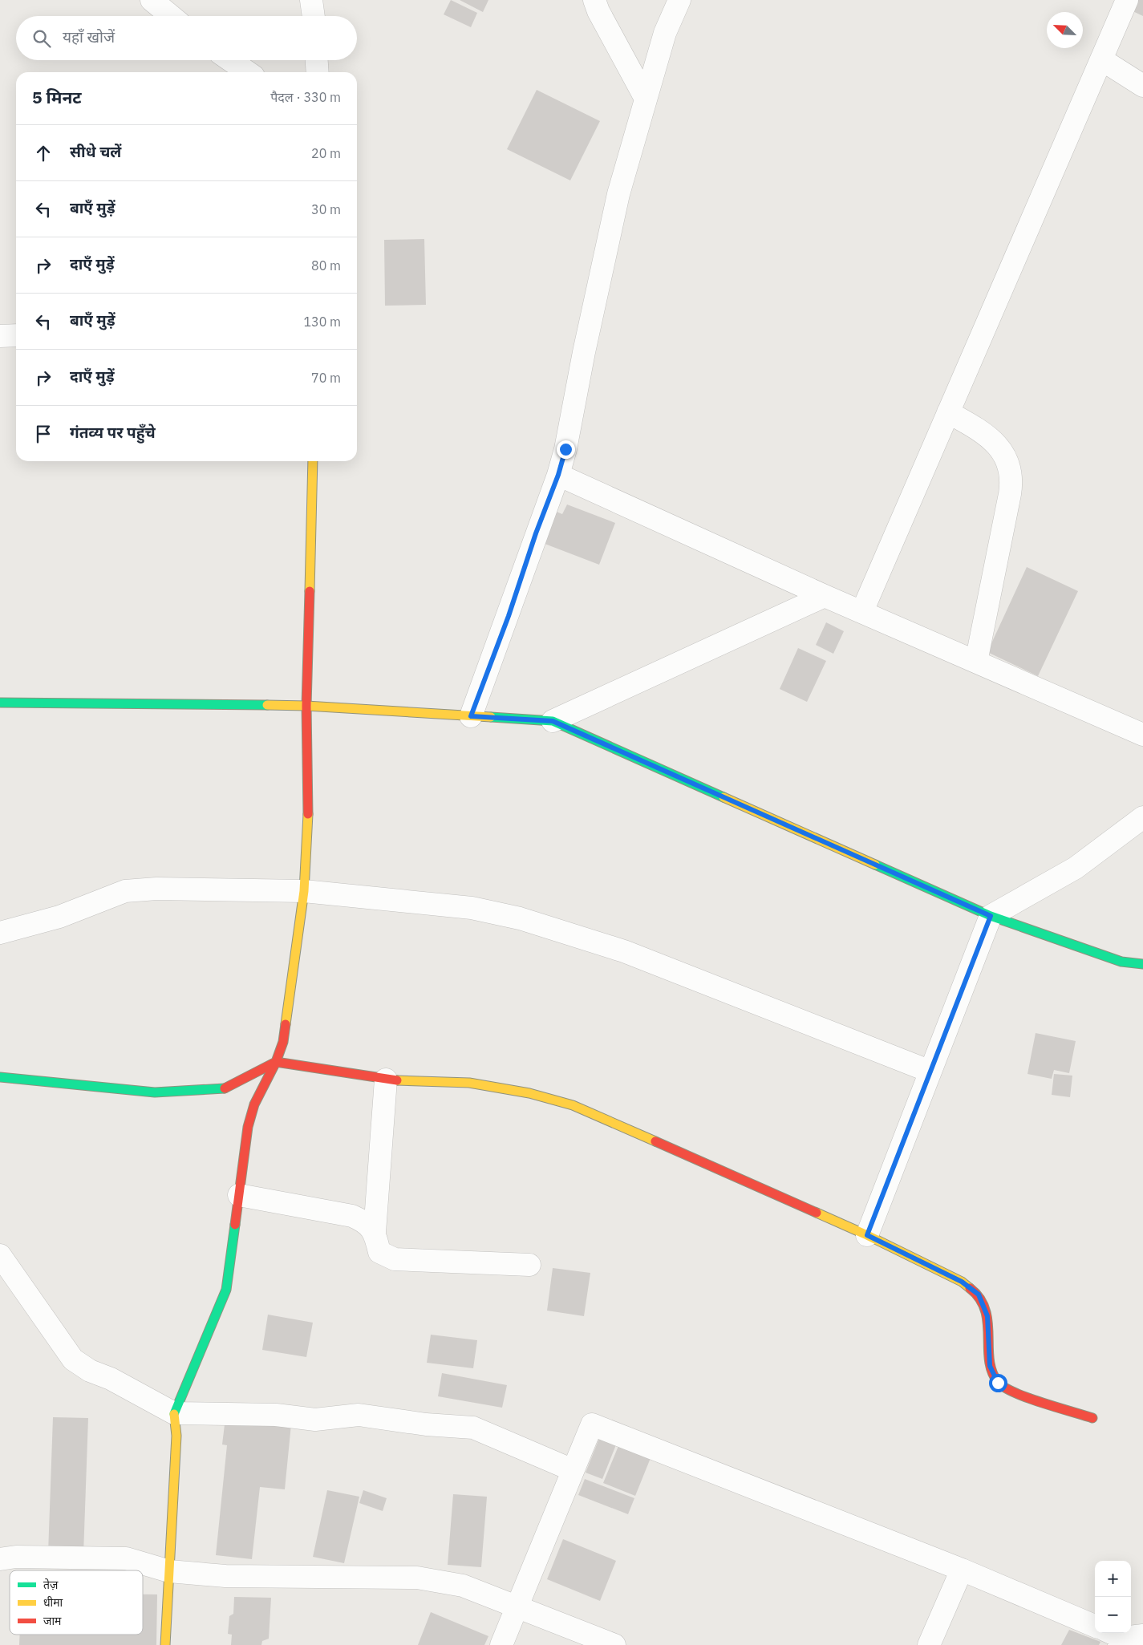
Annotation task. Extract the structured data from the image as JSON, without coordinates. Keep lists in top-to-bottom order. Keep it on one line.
{"legend":["तेज़","धीमा","जाम"],"north":"top left","page":{"search":"यहाँ खोजें","heading":["5 मिनट","पैदल · 330 m"],"list":[["सीधे चलें","20 m"],["बाएँ मुड़ें","30 m"],["दाएँ मुड़ें","80 m"],["बाएँ मुड़ें","130 m"],["दाएँ मुड़ें","70 m"],"गंतव्य पर पहुँचे"],"map_buttons":["+","−"]}}
